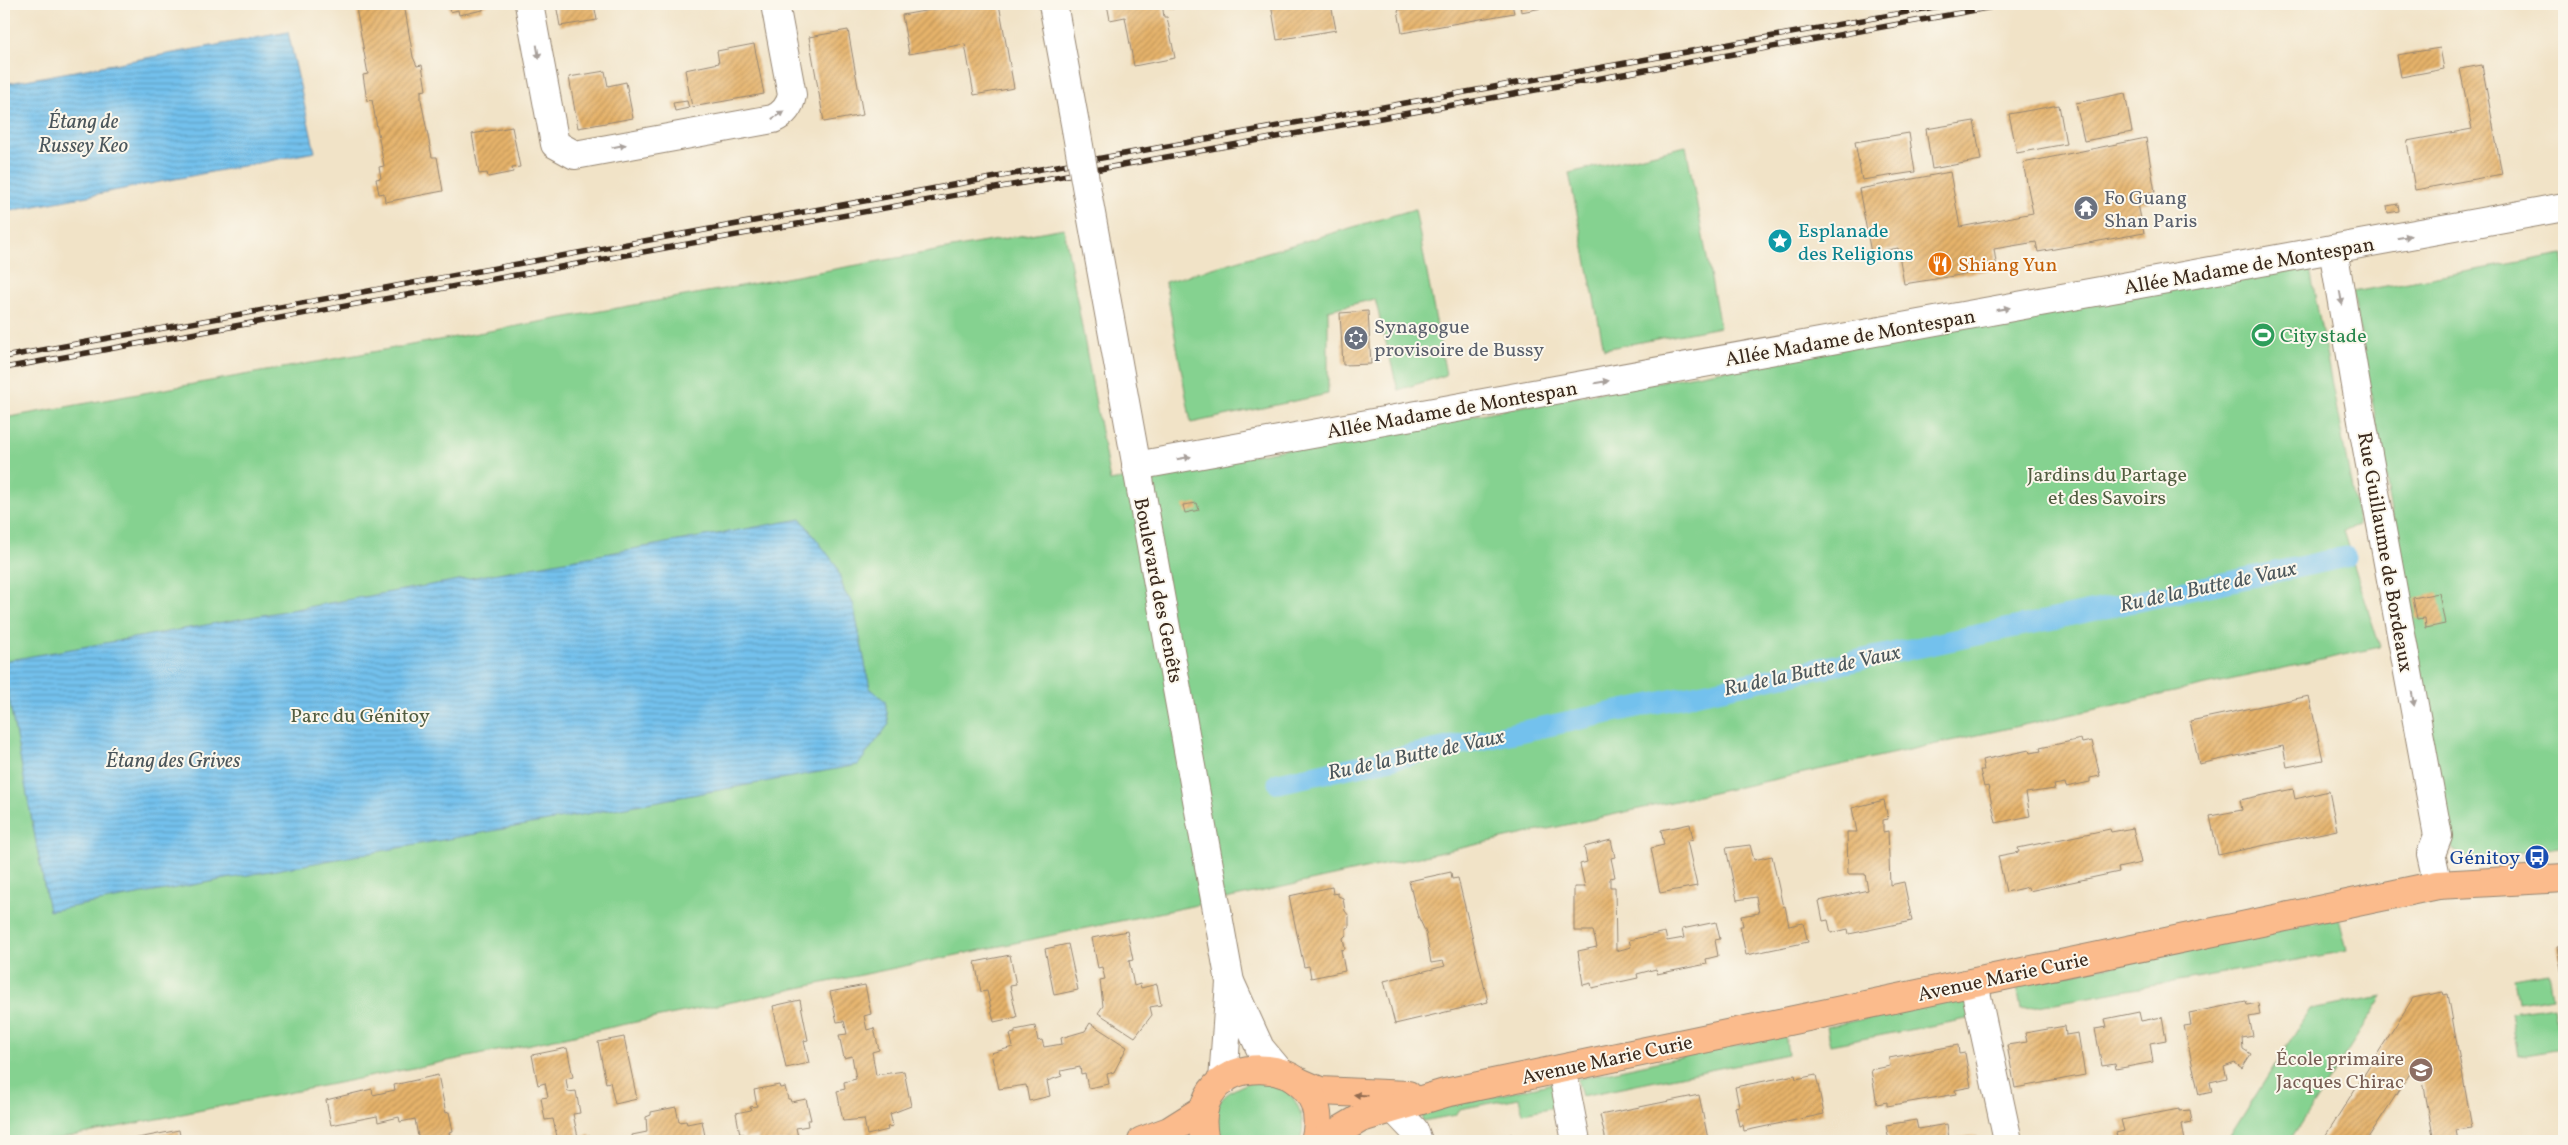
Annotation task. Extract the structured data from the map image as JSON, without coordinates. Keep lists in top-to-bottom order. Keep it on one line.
{"streets":{"main road":["Avenue Marie Curie"],"street":["Allée Madame de Montespan","Rue Guillaume de Bordeaux","Boulevard des Genêts"]},"crossings":[["Allée Madame de Montespan","Rue Guillaume de Bordeaux"],["Allée Madame de Montespan","Boulevard des Genêts"],["Rue Guillaume de Bordeaux","Avenue Marie Curie"],["Boulevard des Genêts","Avenue Marie Curie"]],"one_way":["Allée Madame de Montespan","Rue Guillaume de Bordeaux"],"water":["Étang de Russey Keo","Ru de la Butte de Vaux","Étang des Grives"],"parks":["Jardins du Partage et des Savoirs","Parc du Génitoy"],"places":{"temple":["Fo Guang Shan Paris"],"place":["Esplanade des Religions"],"restaurant":["Shiang Yun"],"sports":["City stade"],"synagogue":["Synagogue provisoire de Bussy"],"bus stop":["Génitoy"],"school or university":["École primaire Jacques Chirac"]}}
